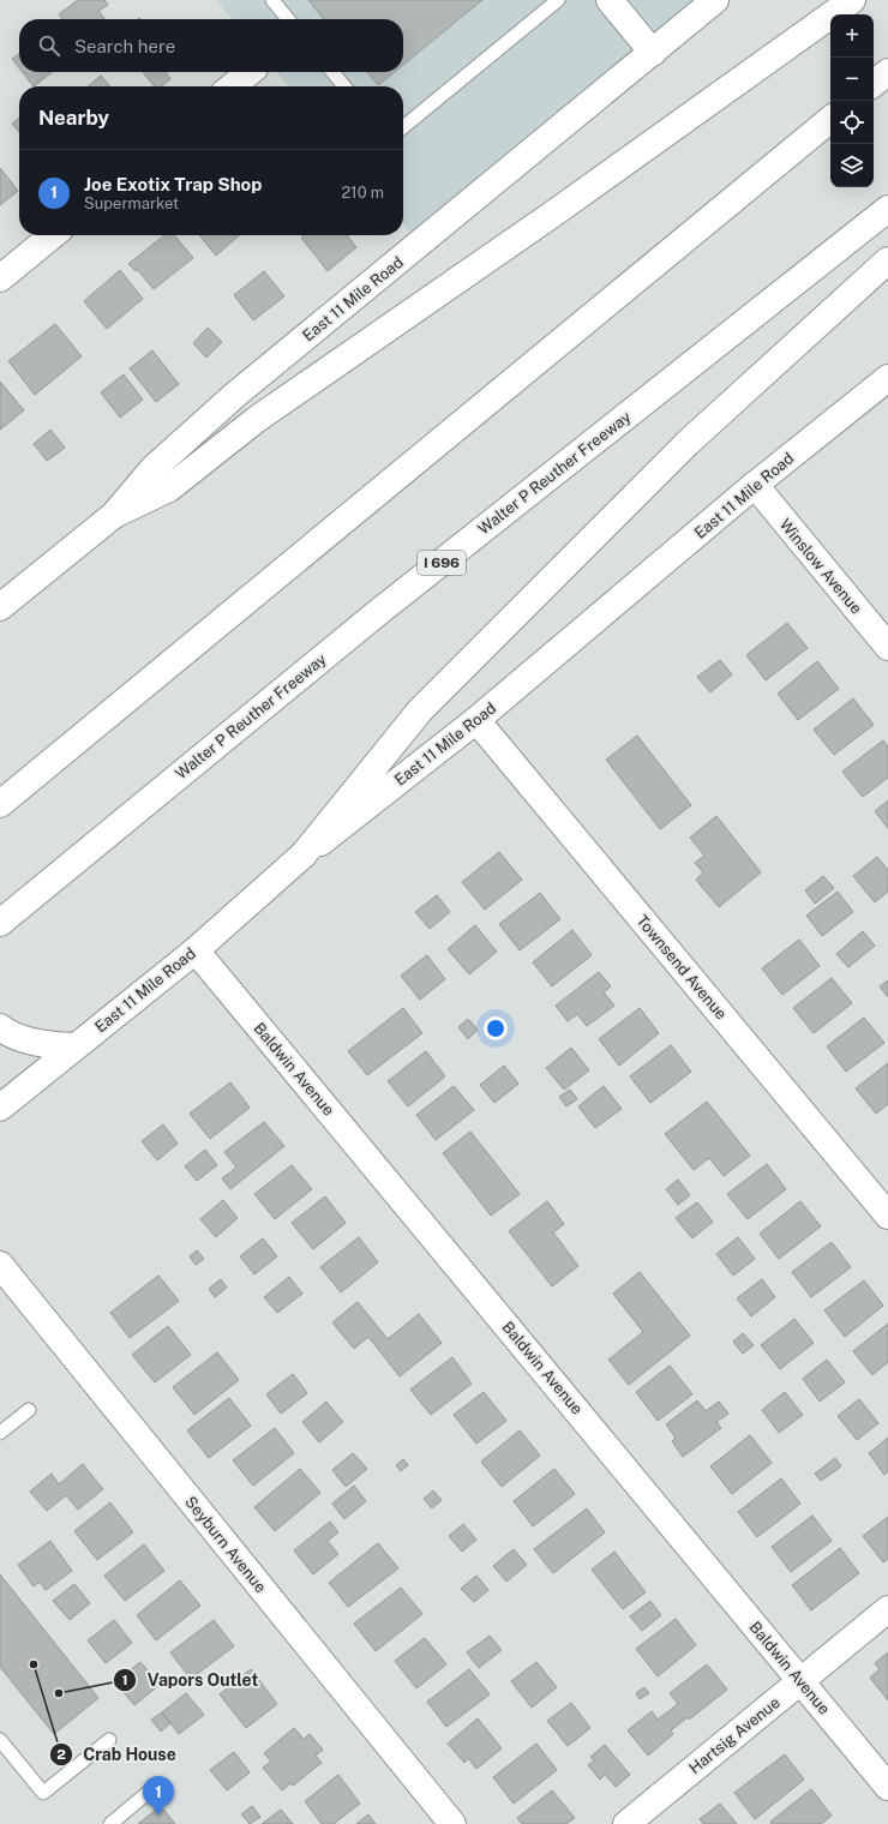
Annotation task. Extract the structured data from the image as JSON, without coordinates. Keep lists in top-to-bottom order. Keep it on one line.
{"streets":{"main road":["East 11 Mile Road","Walter P Reuther Freeway","I 696","Winslow Avenue","Townsend Avenue","Baldwin Avenue","Seyburn Avenue","Hartsig Avenue"]},"crossings":[["East 11 Mile Road","Winslow Avenue"],["East 11 Mile Road","Townsend Avenue"],["East 11 Mile Road","Baldwin Avenue"],["Baldwin Avenue","Hartsig Avenue"]],"places":["Crab House","Vapors Outlet"],"page":{"map_buttons":["+","−"],"search":"Search here","heading":"Nearby","list":[{"mark":"1","name":"Joe Exotix Trap Shop","note":"Supermarket","value":"210 m"}],"pins":"1"}}
